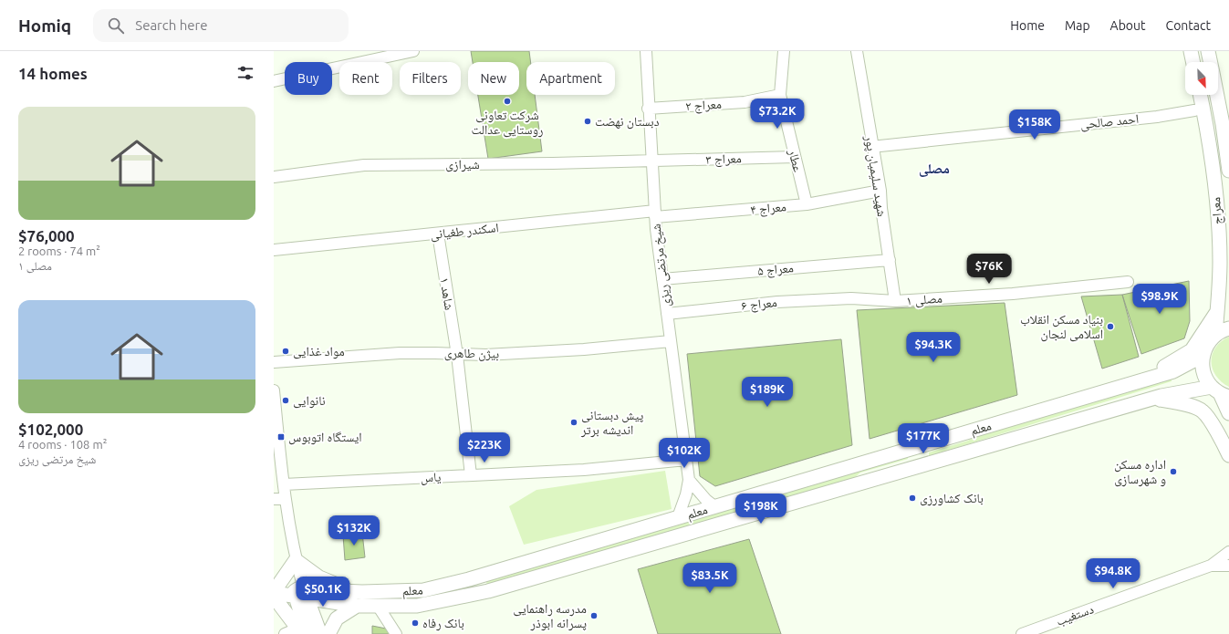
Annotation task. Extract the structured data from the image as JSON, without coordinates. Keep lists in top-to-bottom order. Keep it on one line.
{"streets":{"main road":["معراج","معلم"],"street":["معراج ۲","احمد صالحی","معراج ۳","عطار","شیرازی","شهید سلیمیان پور","معراج ۴","اسکندر طغیانی","شیخ مرتضی ریزی","معراج ۵","شاهد ۱","مصلی ۱","معراج ۶","بیژن طاهری","یاس","دستغیب"]},"crossings":[["معراج ۲","عطار"],["معراج ۲","شیخ مرتضی ریزی"],["احمد صالحی","شهید سلیمیان پور"],["معراج ۳","عطار"],["معراج ۳","شیرازی"],["معراج ۳","شیخ مرتضی ریزی"],["عطار","معراج ۴"],["شیرازی","شیخ مرتضی ریزی"],["شهید سلیمیان پور","معراج ۴"],["شهید سلیمیان پور","معراج ۵"],["شهید سلیمیان پور","مصلی ۱"],["معراج ۴","اسکندر طغیانی"],["معراج ۴","شیخ مرتضی ریزی"],["اسکندر طغیانی","شیخ مرتضی ریزی"],["اسکندر طغیانی","شاهد ۱"],["شیخ مرتضی ریزی","معراج ۵"],["شیخ مرتضی ریزی","معراج ۶"],["شیخ مرتضی ریزی","بیژن طاهری"],["شیخ مرتضی ریزی","معلم"],["شیخ مرتضی ریزی","یاس"],["شاهد ۱","بیژن طاهری"],["شاهد ۱","یاس"],["مصلی ۱","معراج ۶"]],"districts":["مصلی"],"places":{"other":["شرکت تعاونی روستایی عدالت","دبستان نهضت","بنیاد مسکن انقلاب اسلامی لنجان","مواد غذایی","نانوایی","پیش دبستانی اندیشه برتر","اداره مسکن و شهرسازی","بانک کشاورزی","مدرسه راهنمایی پسرانه ابوذر","بانک رفاه"],"transit":["ایستگاه اتوبوس"]},"north":"bottom right","page":{"header":"Homiq","search":"Search here","nav":["Home","Map","About","Contact"],"heading":"14 homes","chip":["Buy","Rent","Filters","New","Apartment"],"list":[{"name":"$76,000","note":"2 rooms · 74 m² · مصلی ۱"},{"name":"$102,000","note":"4 rooms · 108 m² · شیخ مرتضی ریزی"}],"price":["$73.2K","$158K","$76K","$98.9K","$94.3K","$189K","$177K","$223K","$102K","$198K","$132K","$94.8K","$83.5K","$50.1K"]}}
